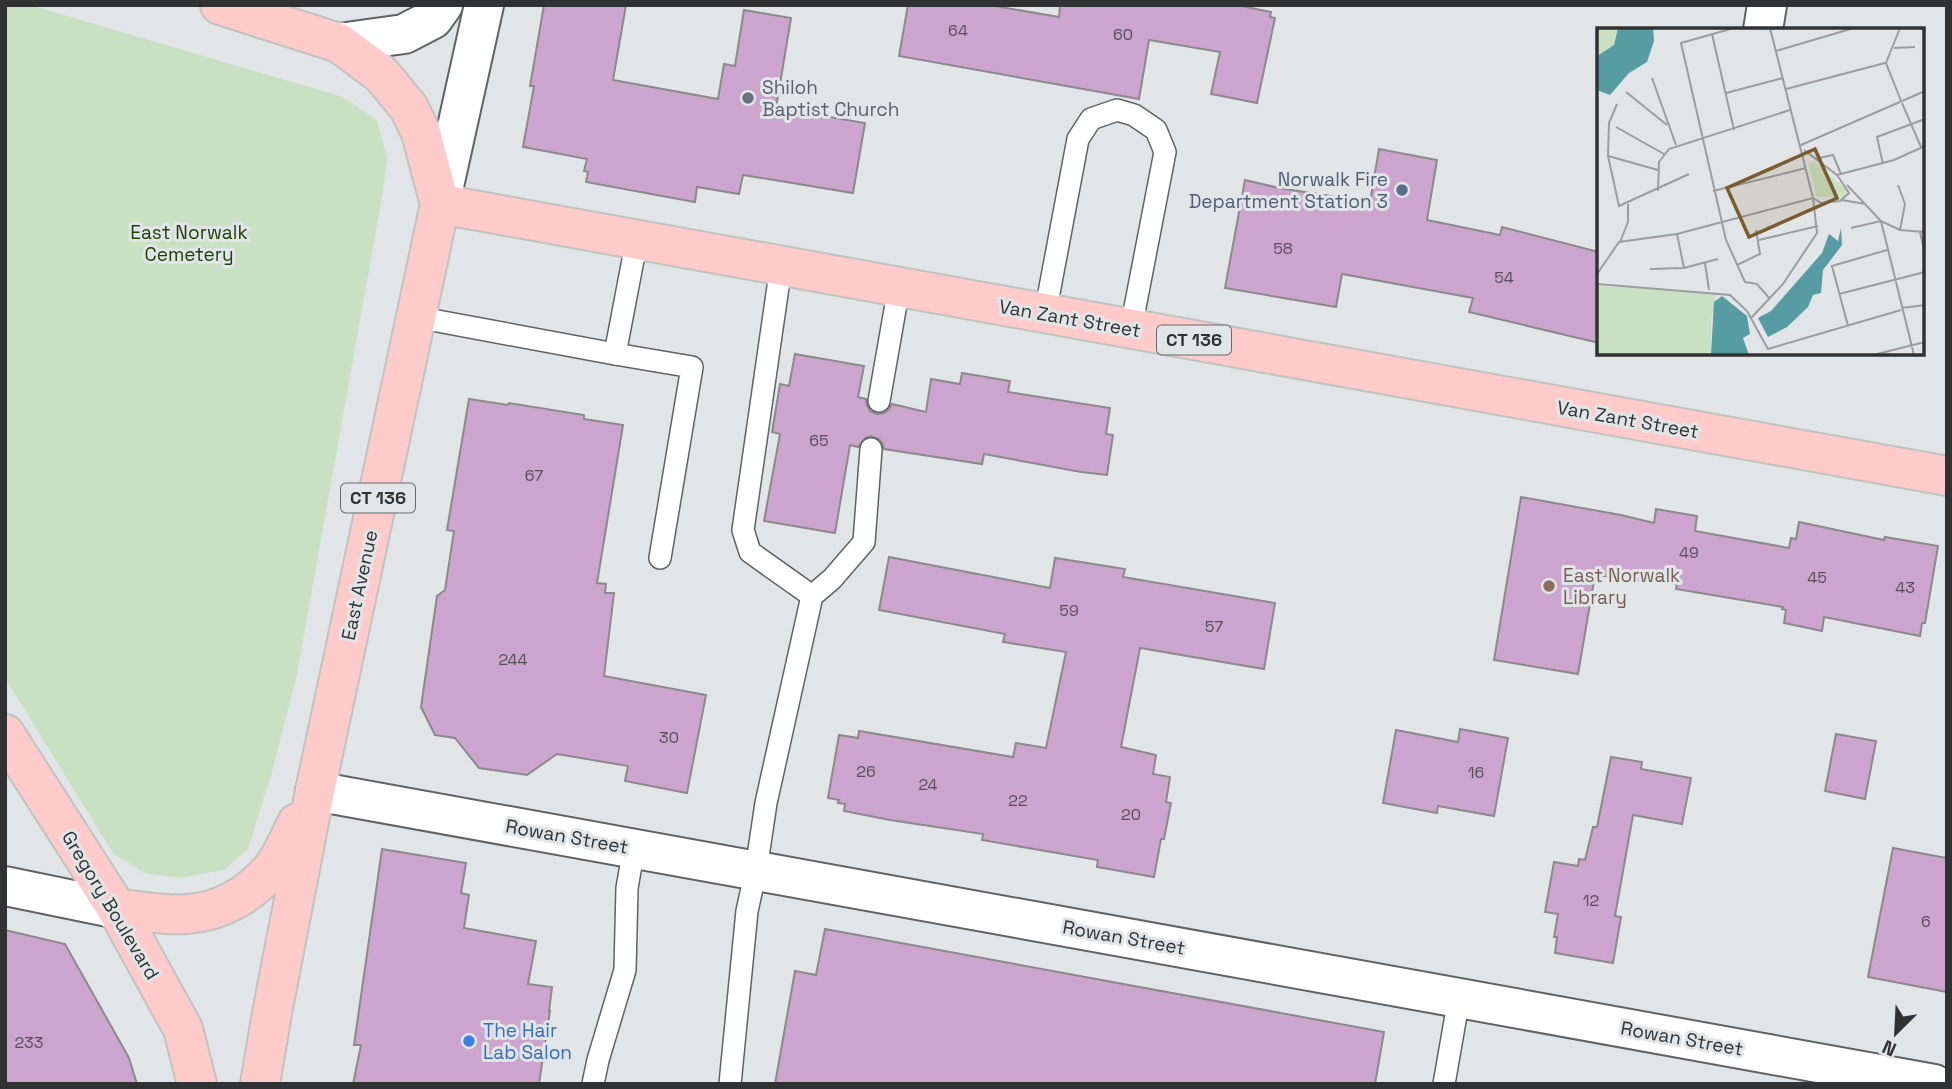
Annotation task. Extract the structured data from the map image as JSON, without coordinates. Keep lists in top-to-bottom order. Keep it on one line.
{"streets":{"main road":["Van Zant Street","CT 136","East Avenue","Gregory Boulevard"],"street":["Rowan Street"]},"crossings":[["Van Zant Street","CT 136"],["Van Zant Street","East Avenue"],["CT 136","East Avenue"],["East Avenue","Rowan Street"]],"parks":["East Norwalk Cemetery"],"places":["Shiloh Baptist Church","Norwalk Fire Department Station 3","East Norwalk Library","The Hair Lab Salon"],"house_numbers":["64","60","58","54","65","67","49","45","43","59","57","244","30","26","16","24","22","20","12","6","233"],"north":"bottom left"}
